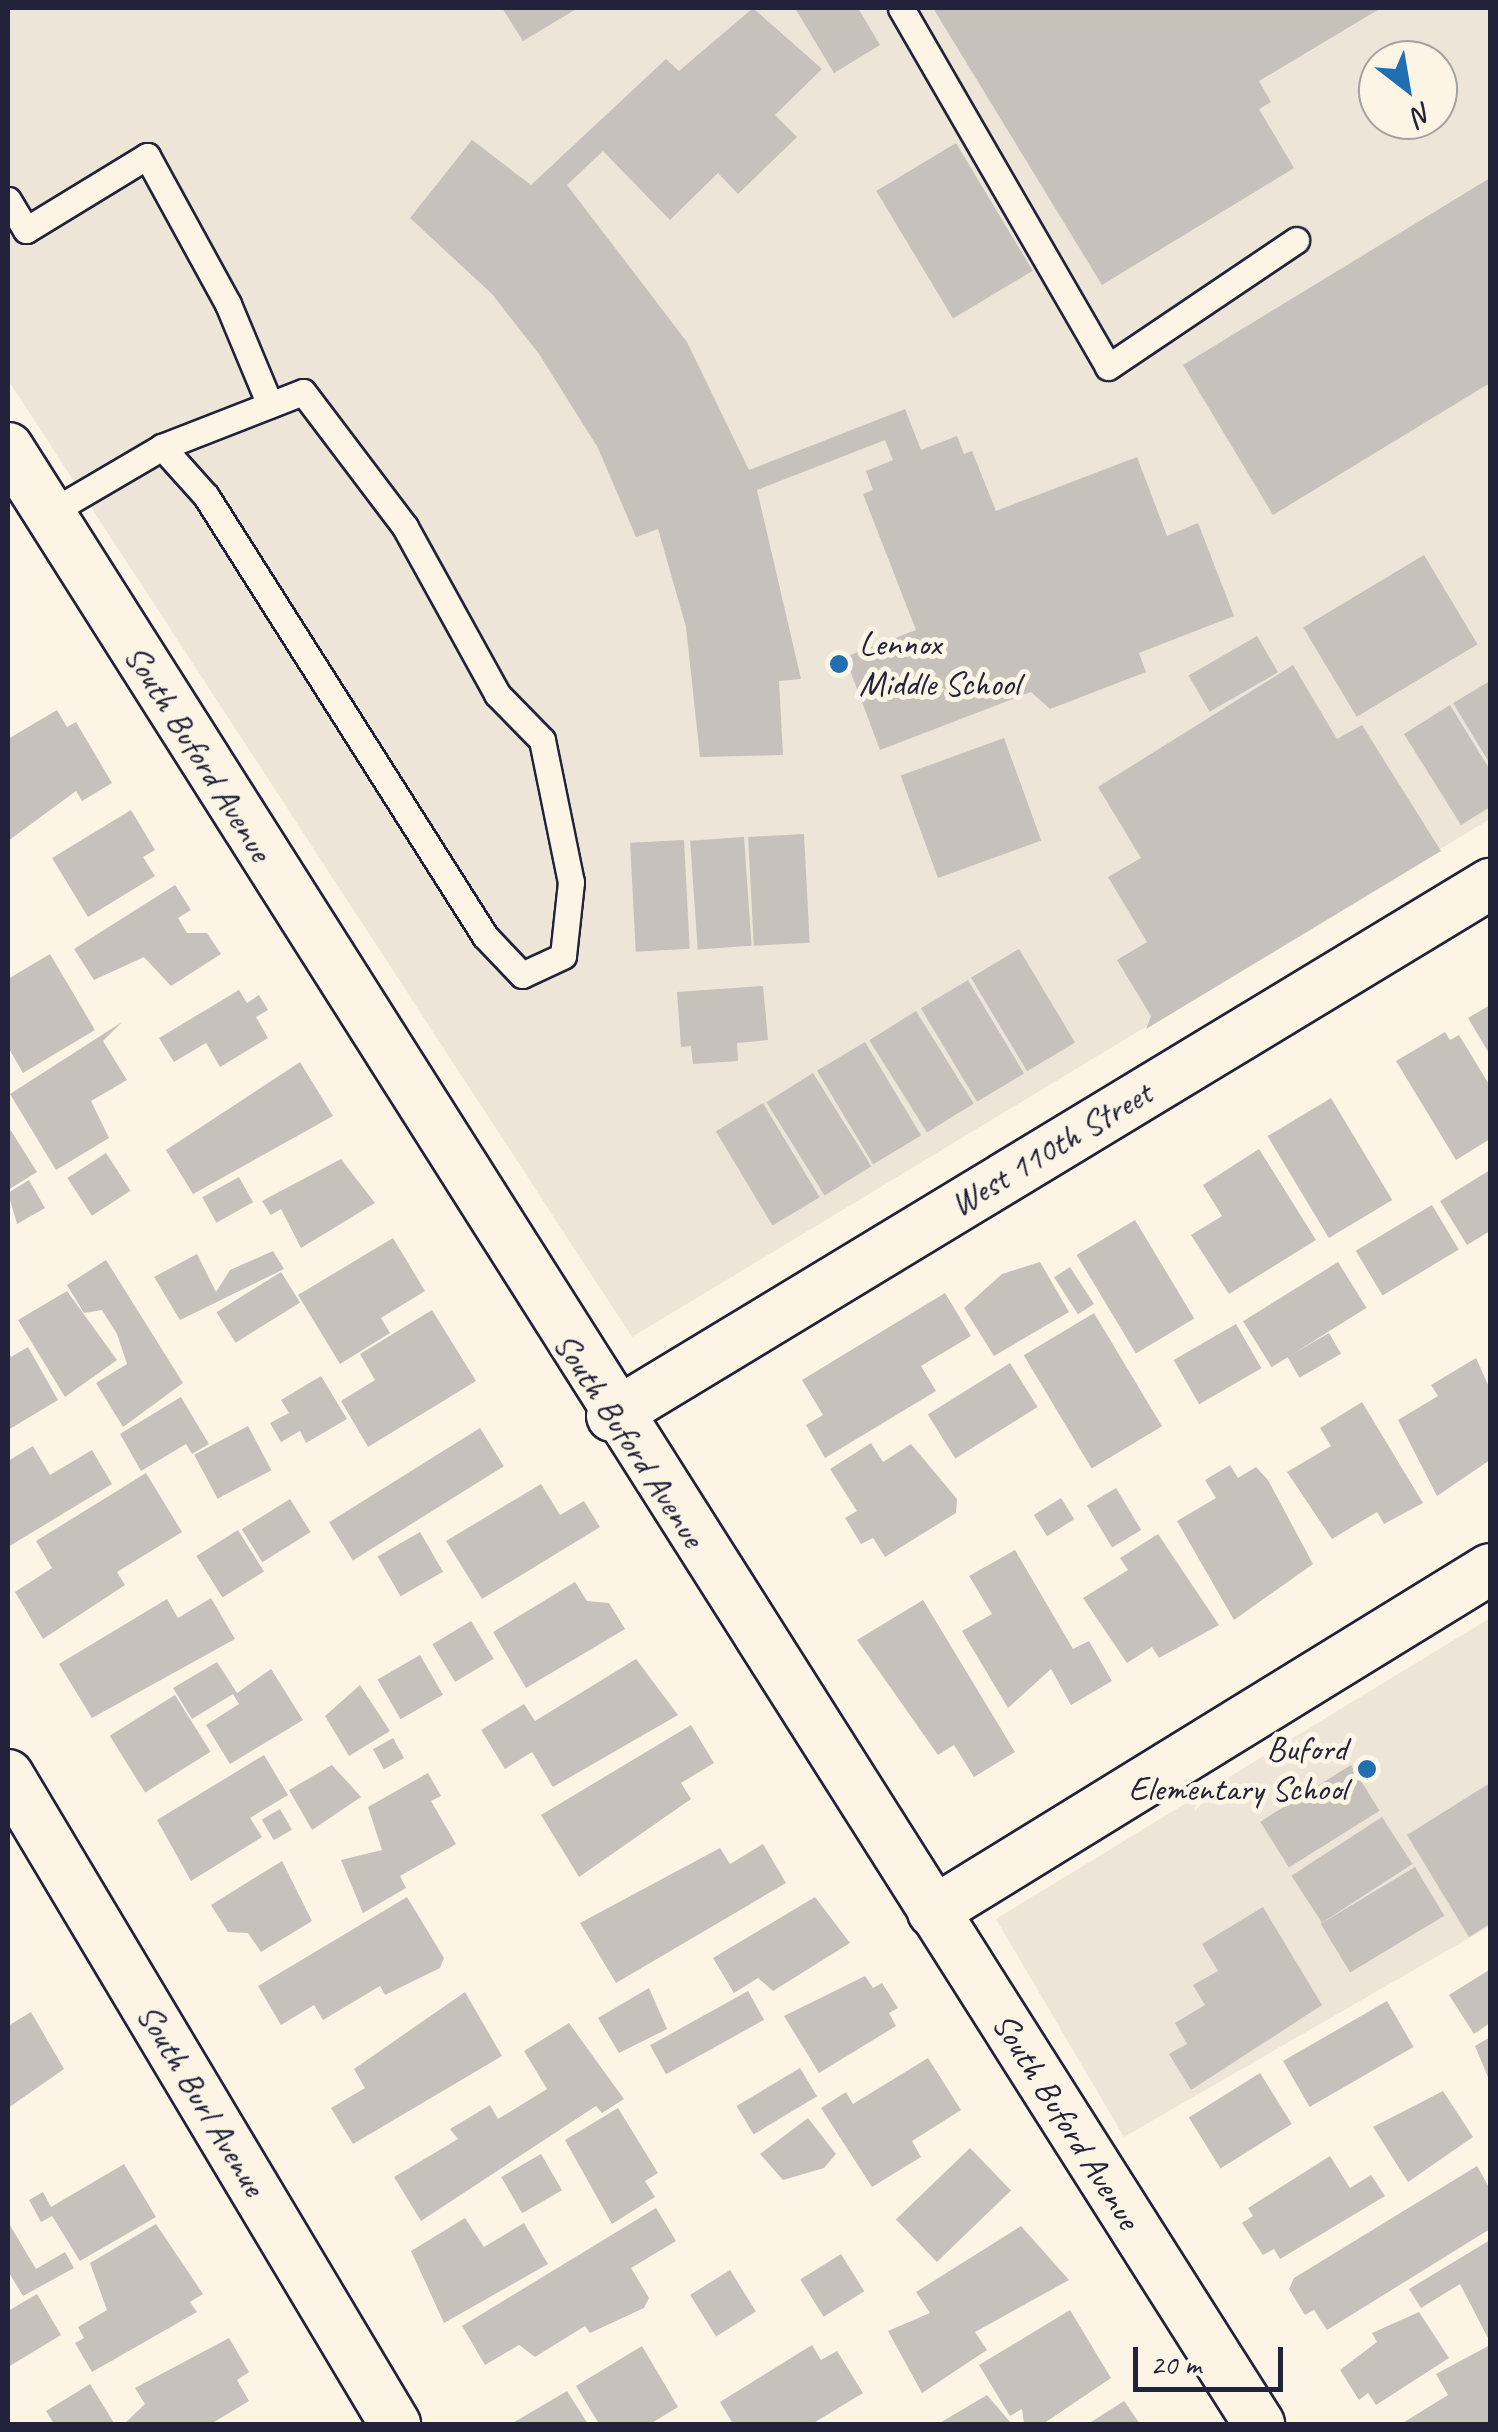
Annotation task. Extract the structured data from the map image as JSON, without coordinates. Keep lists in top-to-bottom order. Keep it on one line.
{"streets":{"street":["South Buford Avenue","West 110th Street","South Burl Avenue"]},"crossings":[["South Buford Avenue","West 110th Street"]],"places":["Lennox Middle School","Buford Elementary School"],"scale_bar":"20 m","north":"bottom right"}
